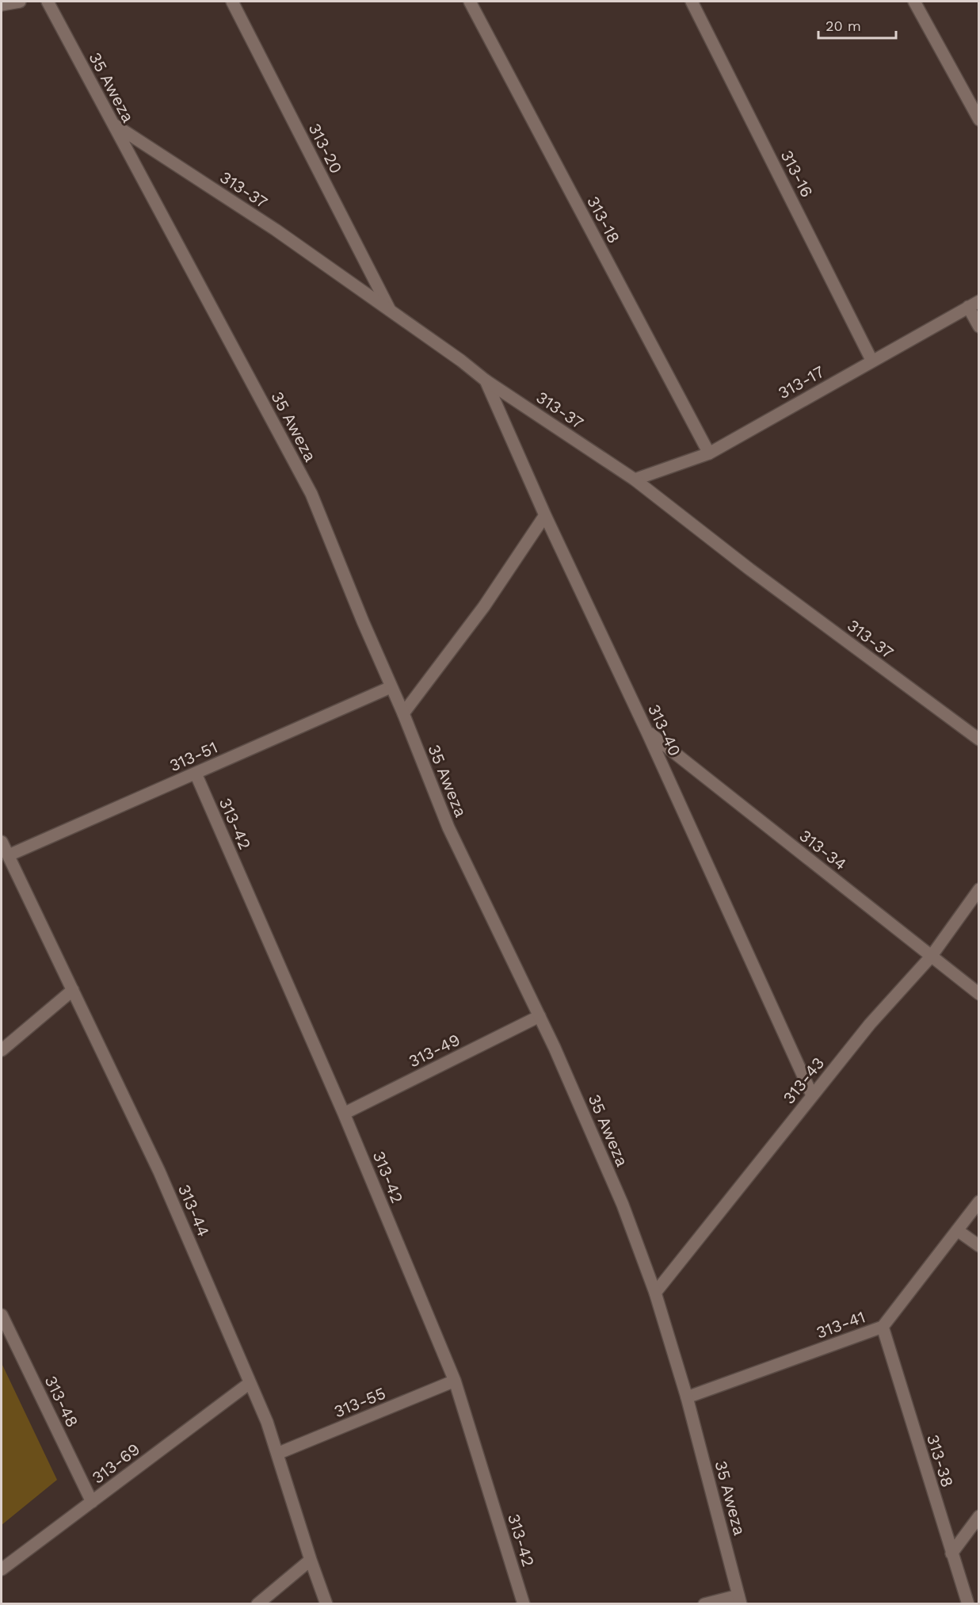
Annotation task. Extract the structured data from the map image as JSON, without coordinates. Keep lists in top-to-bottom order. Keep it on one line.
{"streets":{"street":["35 Aweza","313-20","313-16","313-37","313-18","313-17","313-40","313-51","313-42","313-34","313-49","313-43","313-44","313-41","313-48","313-55","313-38","313-69"]},"crossings":[["35 Aweza","313-37"],["35 Aweza","313-51"],["35 Aweza","313-49"],["35 Aweza","313-43"],["35 Aweza","313-41"],["313-20","313-37"],["313-16","313-17"],["313-37","313-17"],["313-37","313-40"],["313-18","313-17"],["313-40","313-34"],["313-40","313-43"],["313-51","313-42"],["313-51","313-44"],["313-42","313-49"],["313-42","313-55"],["313-34","313-43"],["313-44","313-55"],["313-44","313-69"],["313-41","313-38"],["313-48","313-69"]],"scale_bar":"20 m"}
